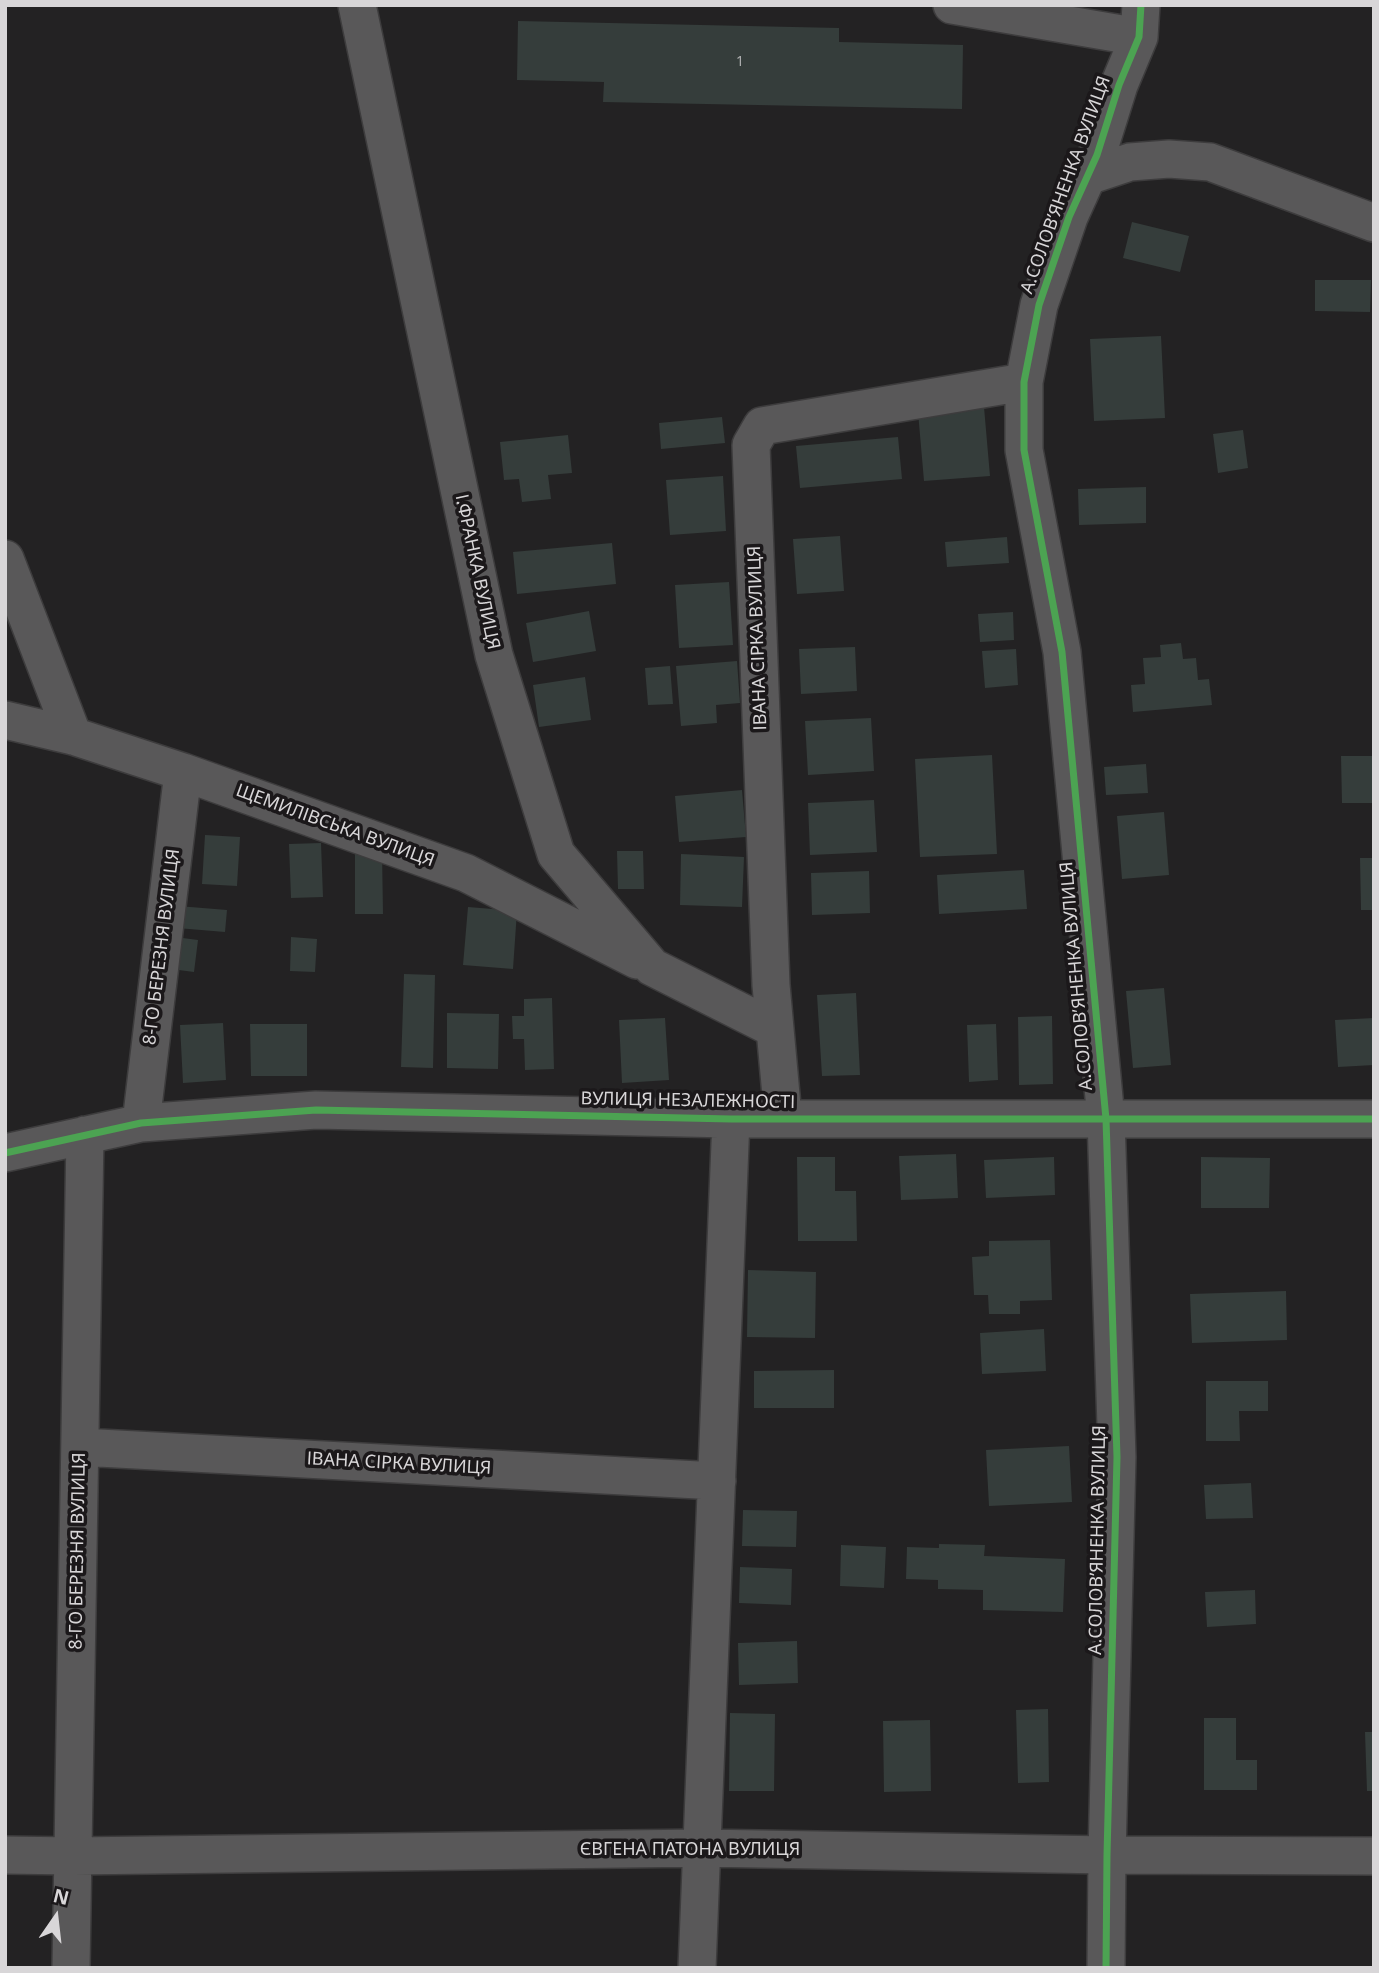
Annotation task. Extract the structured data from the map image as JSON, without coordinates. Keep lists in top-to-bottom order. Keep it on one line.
{"streets":{"street":["А.СОЛОВ’ЯНЕНКА ВУЛИЦЯ","І.ФРАНКА ВУЛИЦЯ","ІВАНА СІРКА ВУЛИЦЯ","ЩЕМИЛІВСЬКА ВУЛИЦЯ","8-ГО БЕРЕЗНЯ ВУЛИЦЯ","ВУЛИЦЯ НЕЗАЛЕЖНОСТІ","ЄВГЕНА ПАТОНА ВУЛИЦЯ"]},"crossings":[["А.СОЛОВ’ЯНЕНКА ВУЛИЦЯ","ІВАНА СІРКА ВУЛИЦЯ"],["А.СОЛОВ’ЯНЕНКА ВУЛИЦЯ","ВУЛИЦЯ НЕЗАЛЕЖНОСТІ"],["А.СОЛОВ’ЯНЕНКА ВУЛИЦЯ","ЄВГЕНА ПАТОНА ВУЛИЦЯ"],["І.ФРАНКА ВУЛИЦЯ","ІВАНА СІРКА ВУЛИЦЯ"],["І.ФРАНКА ВУЛИЦЯ","ЩЕМИЛІВСЬКА ВУЛИЦЯ"],["ІВАНА СІРКА ВУЛИЦЯ","8-ГО БЕРЕЗНЯ ВУЛИЦЯ"],["ІВАНА СІРКА ВУЛИЦЯ","ВУЛИЦЯ НЕЗАЛЕЖНОСТІ"],["ЩЕМИЛІВСЬКА ВУЛИЦЯ","8-ГО БЕРЕЗНЯ ВУЛИЦЯ"],["8-ГО БЕРЕЗНЯ ВУЛИЦЯ","ВУЛИЦЯ НЕЗАЛЕЖНОСТІ"],["8-ГО БЕРЕЗНЯ ВУЛИЦЯ","ЄВГЕНА ПАТОНА ВУЛИЦЯ"]],"house_numbers":["1"],"north":"top"}
